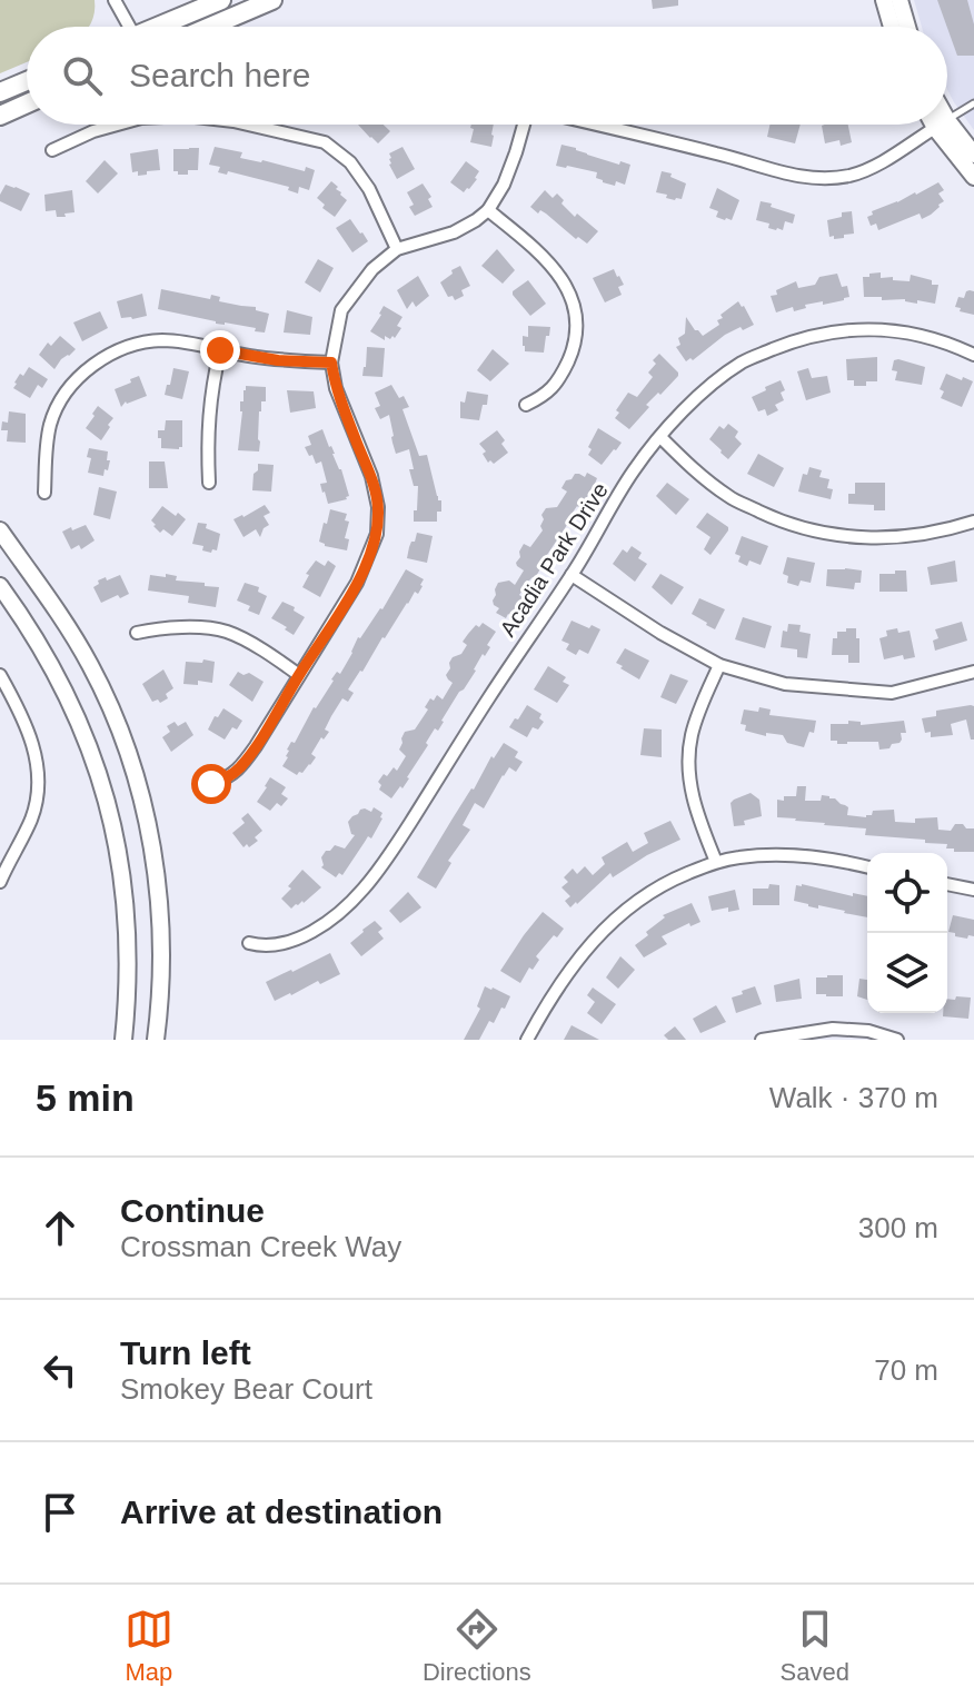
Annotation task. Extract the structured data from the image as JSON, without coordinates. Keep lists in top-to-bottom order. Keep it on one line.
{"streets":{"street":["Acadia Park Drive"]},"page":{"search":"Search here","heading":["5 min","Walk · 370 m"],"list":[["Continue","Crossman Creek Way","300 m"],["Turn left","Smokey Bear Court","70 m"],"Arrive at destination"],"nav":["Map","Directions","Saved"]}}
